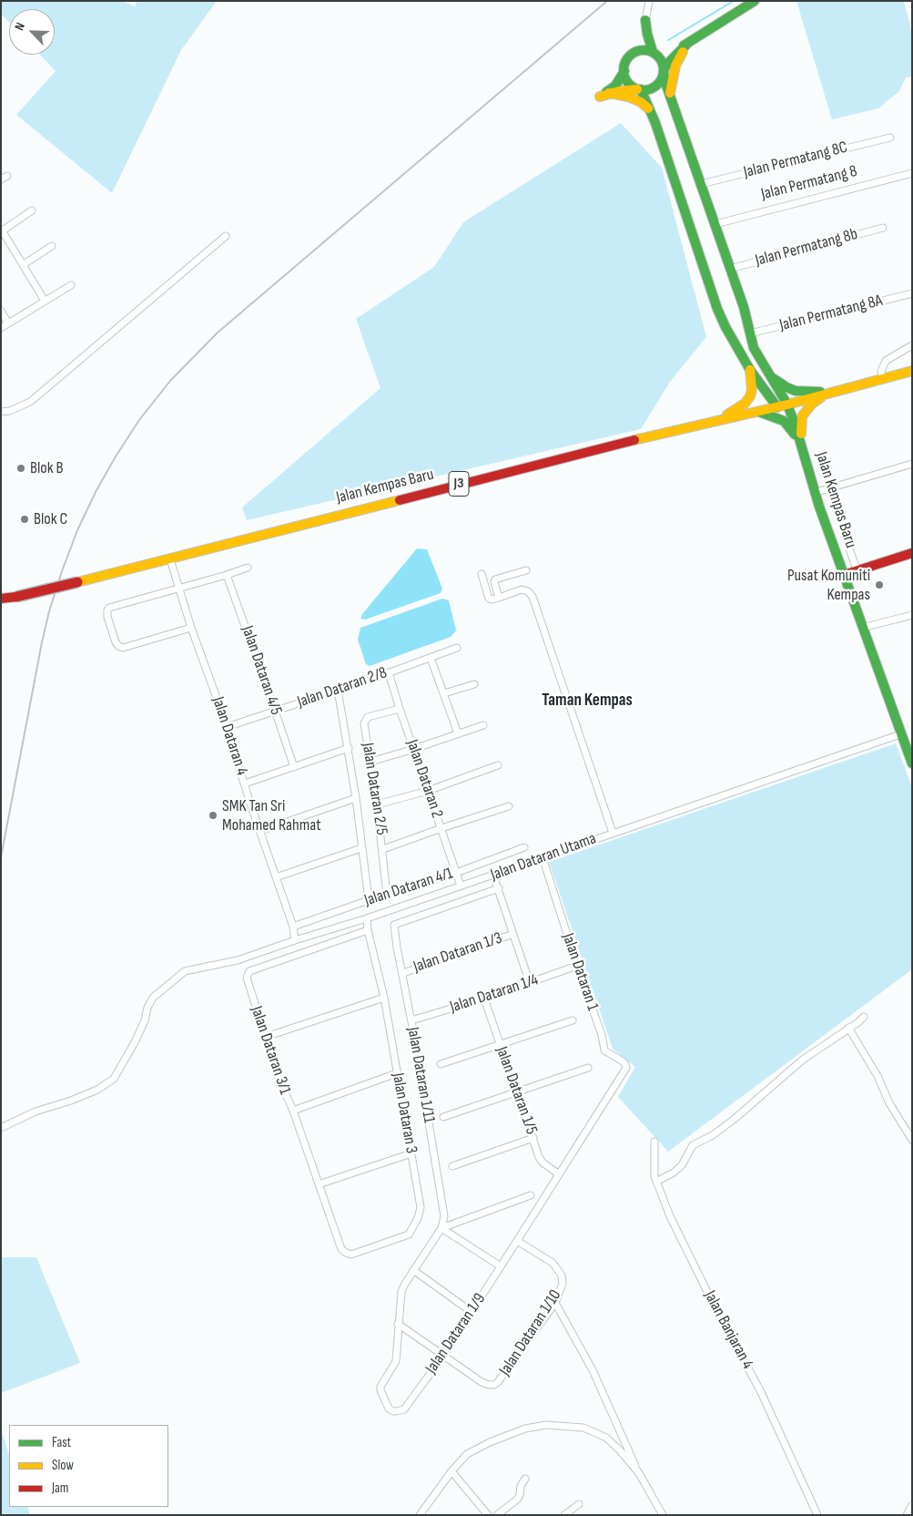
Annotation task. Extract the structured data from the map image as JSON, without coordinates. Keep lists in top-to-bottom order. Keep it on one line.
{"streets":{"main road":["J3","Jalan Kempas Baru"],"street":["Jalan Permatang 8C","Jalan Permatang 8","Jalan Permatang 8b","Jalan Permatang 8A","Jalan Dataran 4/5","Jalan Dataran 2/8","Jalan Dataran 4","Jalan Dataran 2","Jalan Dataran 2/5","Jalan Dataran Utama","Jalan Dataran 4/1","Jalan Dataran 1/3","Jalan Dataran 1","Jalan Dataran 1/4","Jalan Dataran 3/1","Jalan Dataran 1/11","Jalan Dataran 1/5","Jalan Dataran 3","Jalan Banjaran 4","Jalan Dataran 1/10","Jalan Dataran 1/9"]},"crossings":[["Jalan Kempas Baru","Jalan Dataran 4"],["Jalan Kempas Baru","Jalan Dataran Utama"],["Jalan Dataran 4/5","Jalan Dataran 2/8"],["Jalan Dataran 2/8","Jalan Dataran 4"],["Jalan Dataran 2/8","Jalan Dataran 2"],["Jalan Dataran 4","Jalan Dataran Utama"],["Jalan Dataran 4","Jalan Dataran 4/1"],["Jalan Dataran 2","Jalan Dataran 2/5"],["Jalan Dataran 2","Jalan Dataran Utama"],["Jalan Dataran 2","Jalan Dataran 4/1"],["Jalan Dataran 2/5","Jalan Dataran 4/1"],["Jalan Dataran Utama","Jalan Dataran 1"],["Jalan Dataran Utama","Jalan Dataran 3"],["Jalan Dataran 1/3","Jalan Dataran 1/11"],["Jalan Dataran 1","Jalan Dataran 1/4"],["Jalan Dataran 1","Jalan Dataran 1/9"],["Jalan Dataran 1/4","Jalan Dataran 1/11"],["Jalan Dataran 1/4","Jalan Dataran 1/5"],["Jalan Dataran 3/1","Jalan Dataran 3"],["Jalan Dataran 1/11","Jalan Dataran 1/9"],["Jalan Dataran 1/5","Jalan Dataran 1/9"],["Jalan Dataran 1/10","Jalan Dataran 1/9"]],"districts":["Taman Kempas"],"places":["Blok B","Blok C","Pusat Komuniti Kempas","SMK Tan Sri Mohamed Rahmat"],"legend":["Fast","Slow","Jam"],"north":"top left"}
